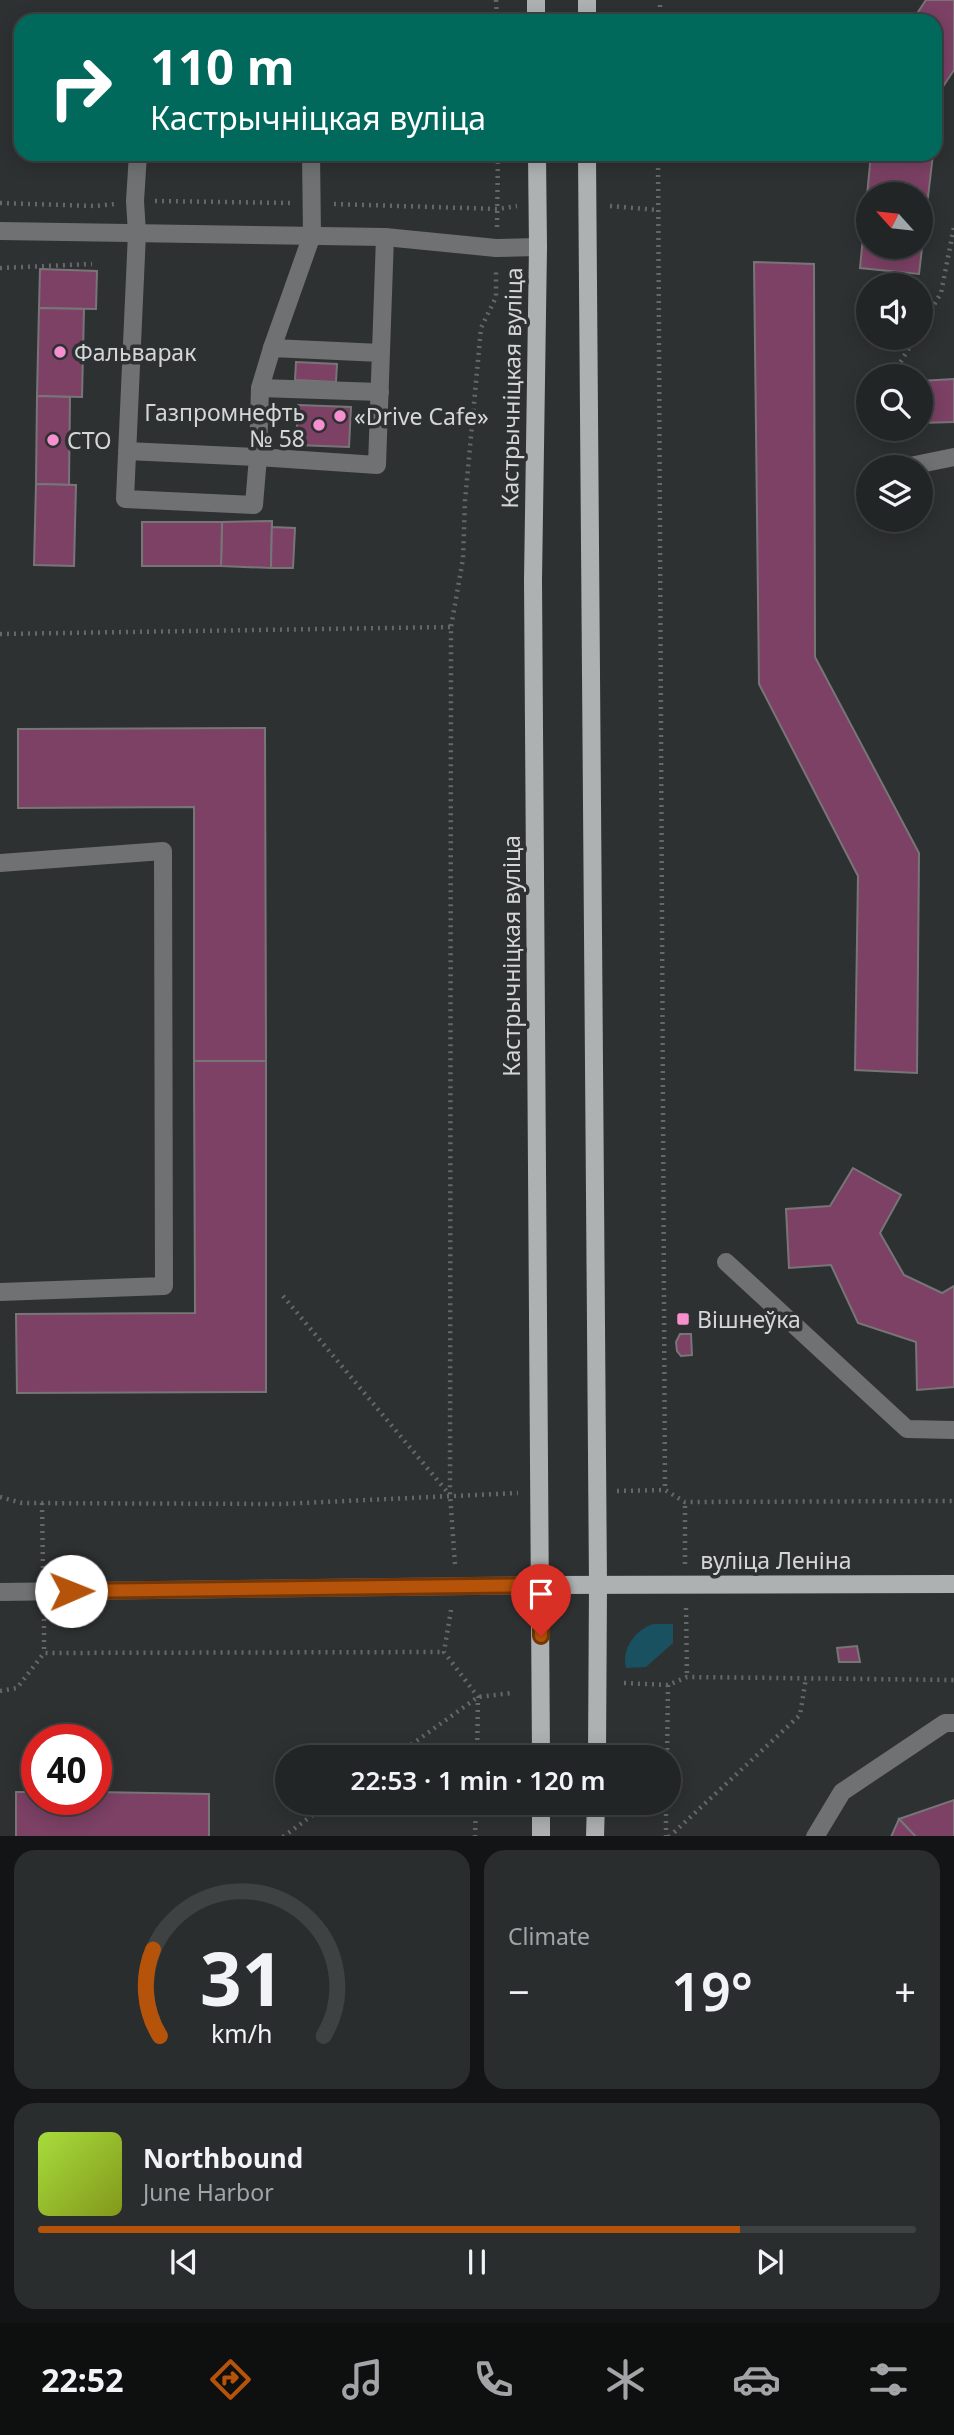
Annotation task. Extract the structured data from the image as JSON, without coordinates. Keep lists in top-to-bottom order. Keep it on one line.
{"streets":{"main road":["Кастрычніцкая вуліца","вуліца Леніна"]},"crossings":[["Кастрычніцкая вуліца","вуліца Леніна"]],"places":{"other":["Фальварак","«Drive Cafe»","Газпромнефть № 58","СТО"],"transit":["Вішнеўка"]},"north":"top left","page":{"turn":["110 m","Кастрычніцкая вуліца"],"limit":"40","trip":"22:53 · 1 min · 120 m","tile":"Climate","heat":["−","19°","+"],"song":["Northbound","June Harbor"],"tabs":"22:52","gauge":["31","km/h"]}}
